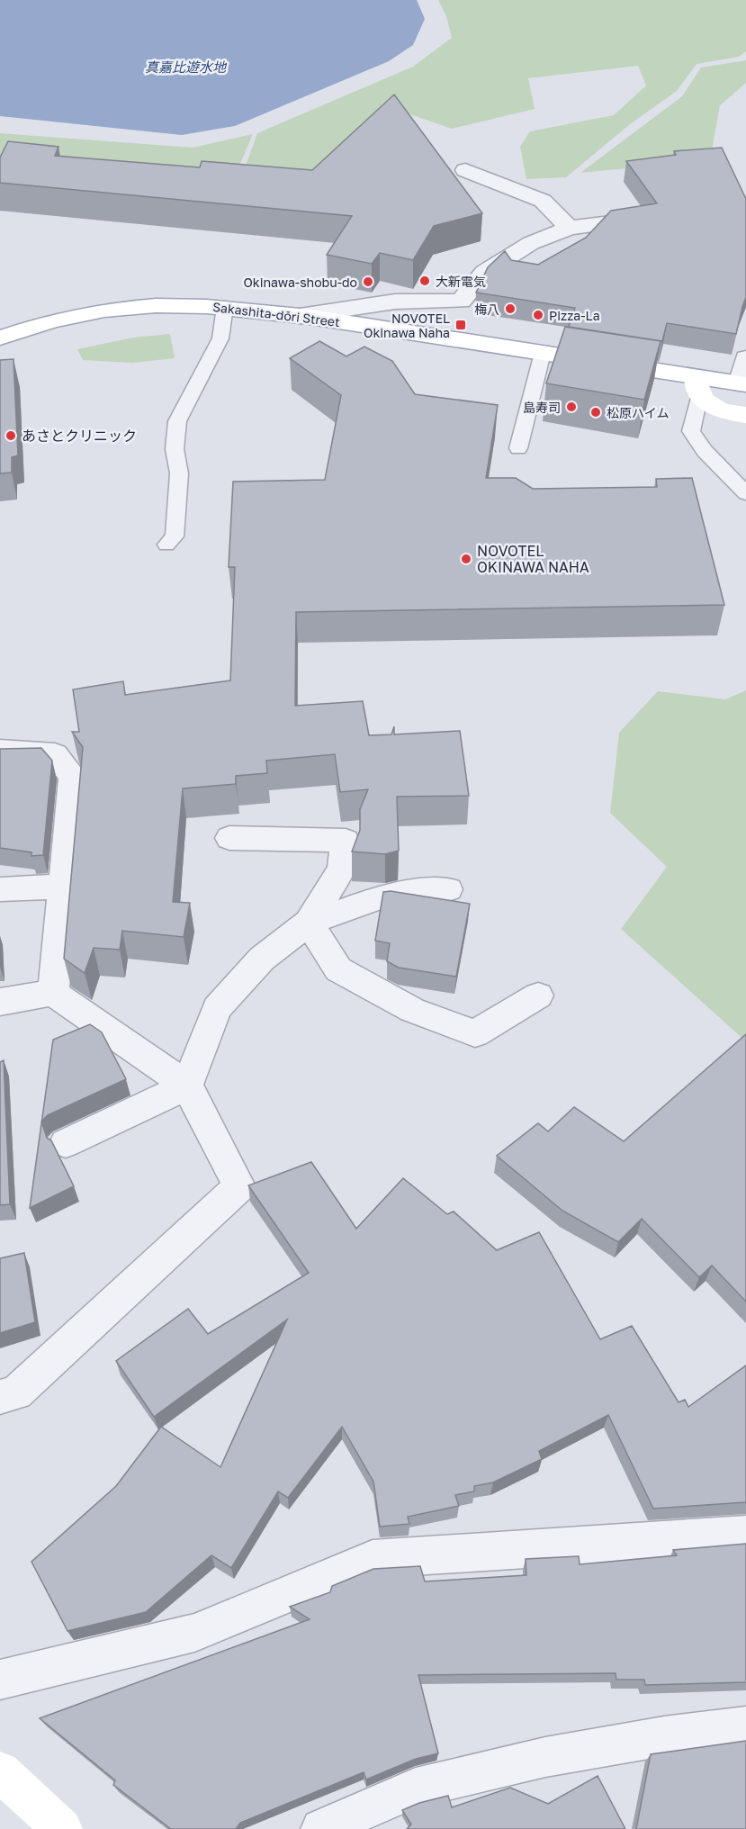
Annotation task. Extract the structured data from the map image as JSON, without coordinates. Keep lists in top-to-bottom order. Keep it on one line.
{"streets":{"main road":["Sakashita-dōri Street"]},"water":["真嘉比遊水地"],"places":{"other":["大新電気","Okinawa-shobu-do","梅八","Pizza-La","島寿司","松原ハイム","あさとクリニック","NOVOTEL OKINAWA NAHA"],"transit":["NOVOTEL Okinawa Naha"]}}
